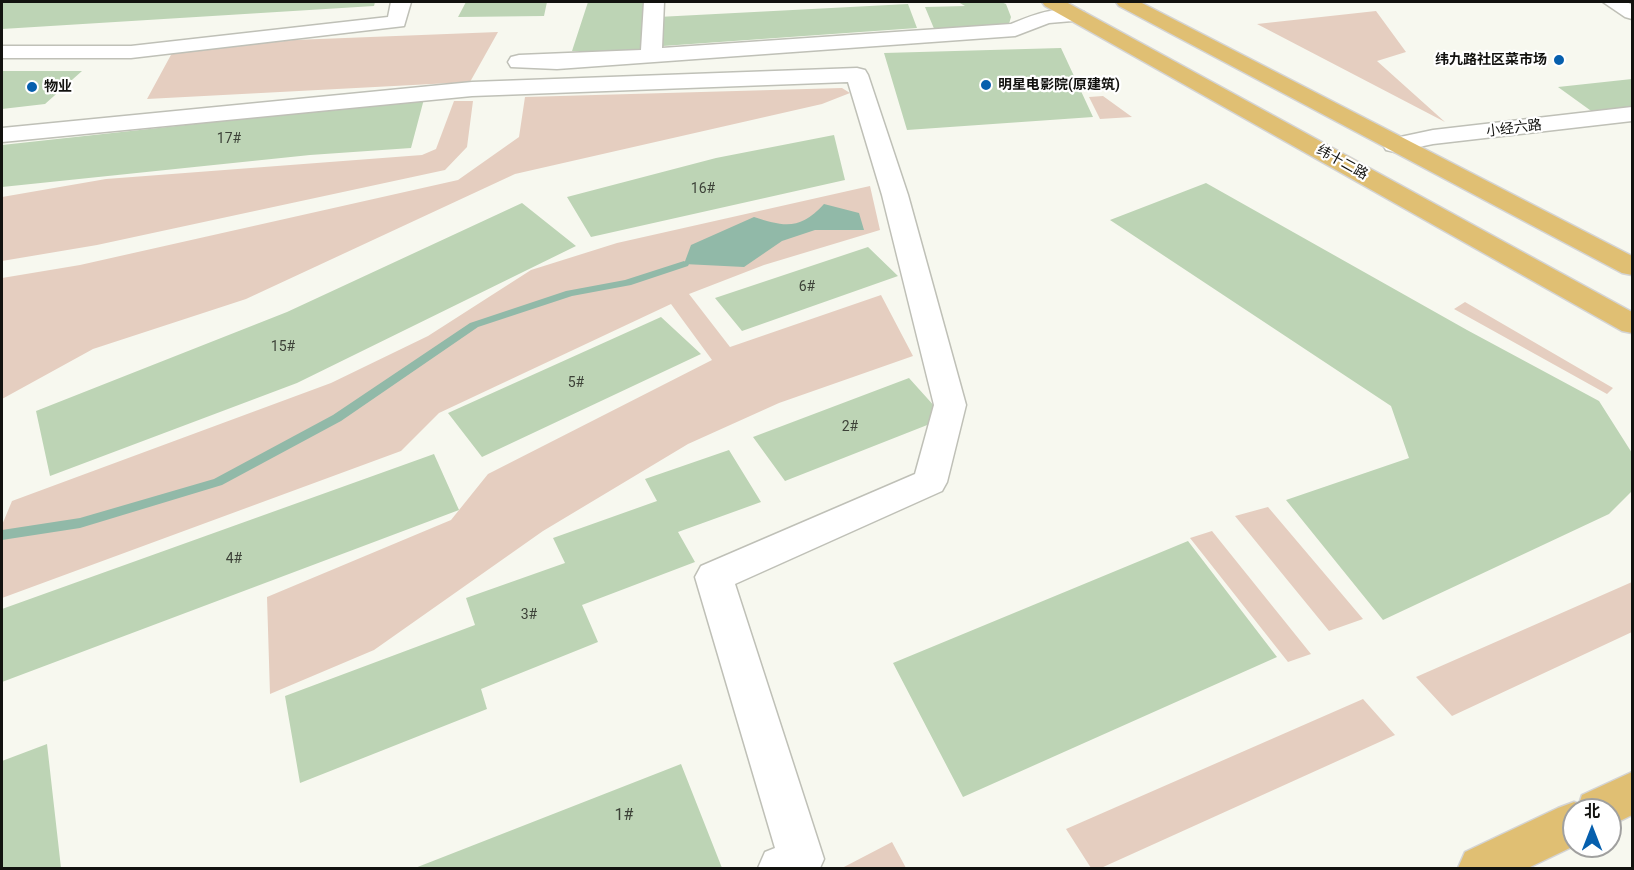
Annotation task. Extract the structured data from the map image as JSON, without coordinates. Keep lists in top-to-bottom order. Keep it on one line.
{"streets":{"main road":["纬十二路"],"street":["小经六路"]},"places":["纬九路社区菜市场","明星电影院(原建筑)","物业"],"house_numbers":["17#","16#","6#","15#","5#","2#","4#","3#","1#"],"north":"top"}
